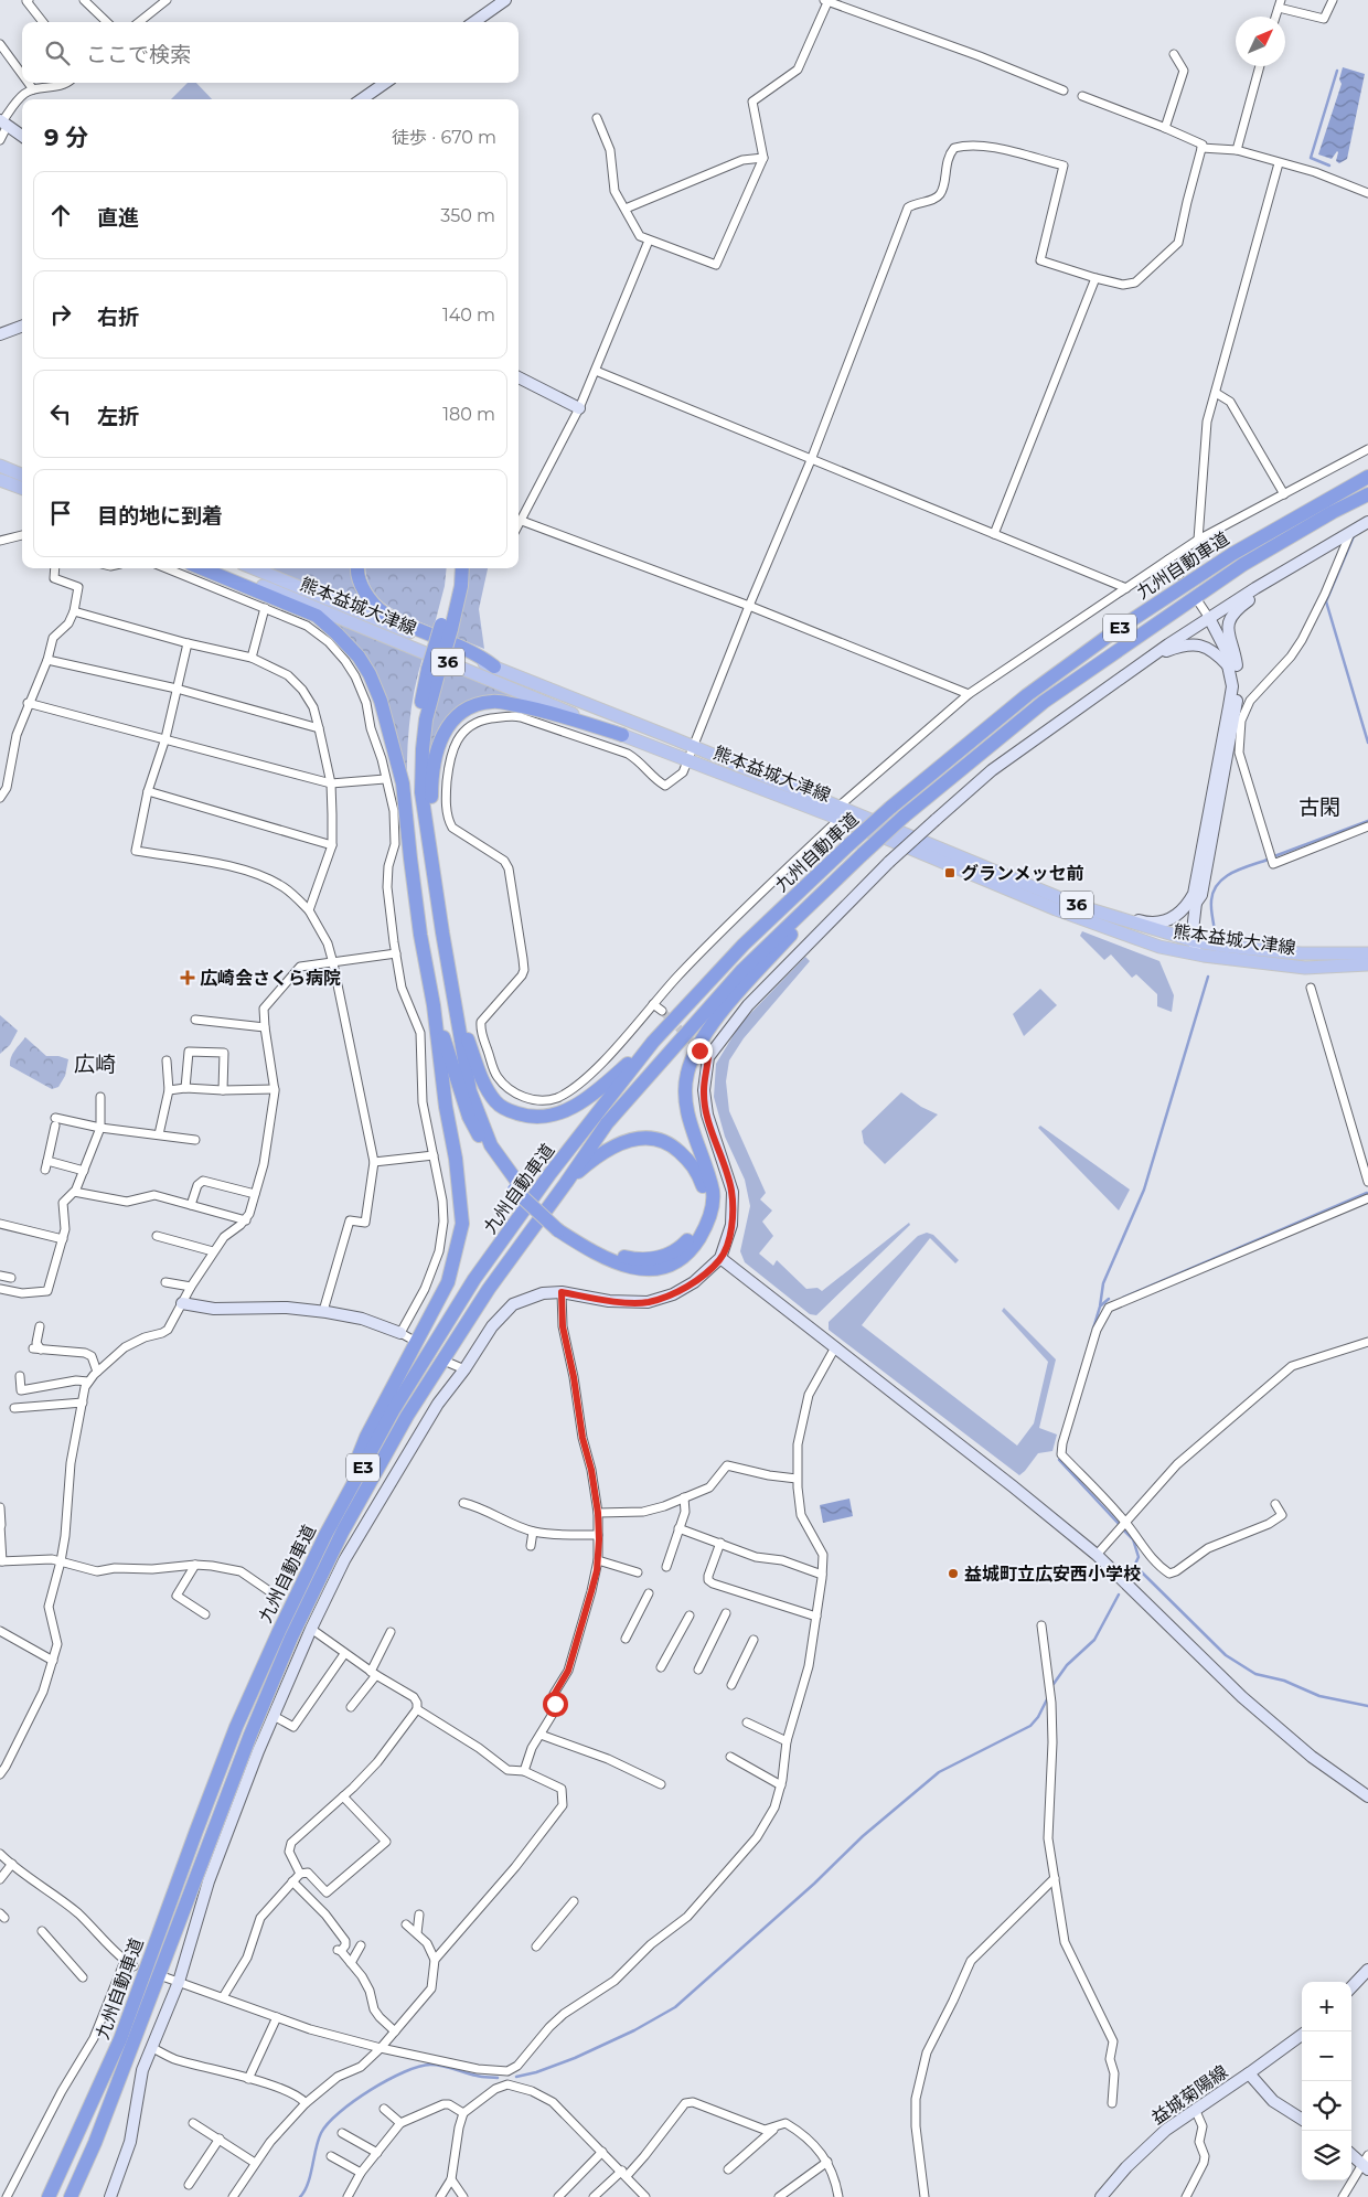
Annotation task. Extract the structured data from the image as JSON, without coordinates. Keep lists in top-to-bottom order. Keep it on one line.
{"streets":{"highway":["九州自動車道","E3"],"main road":["熊本益城大津線","36"],"street":["益城菊陽線"]},"districts":["古閑","広崎"],"places":{"transit":["グランメッセ前"],"health":["広崎会さくら病院"],"other":["益城町立広安西小学校"]},"north":"top right","page":{"search":"ここで検索","heading":["9 分","徒歩 · 670 m"],"list":[["直進","350 m"],["右折","140 m"],["左折","180 m"],"目的地に到着"],"map_buttons":["+","−"]}}
